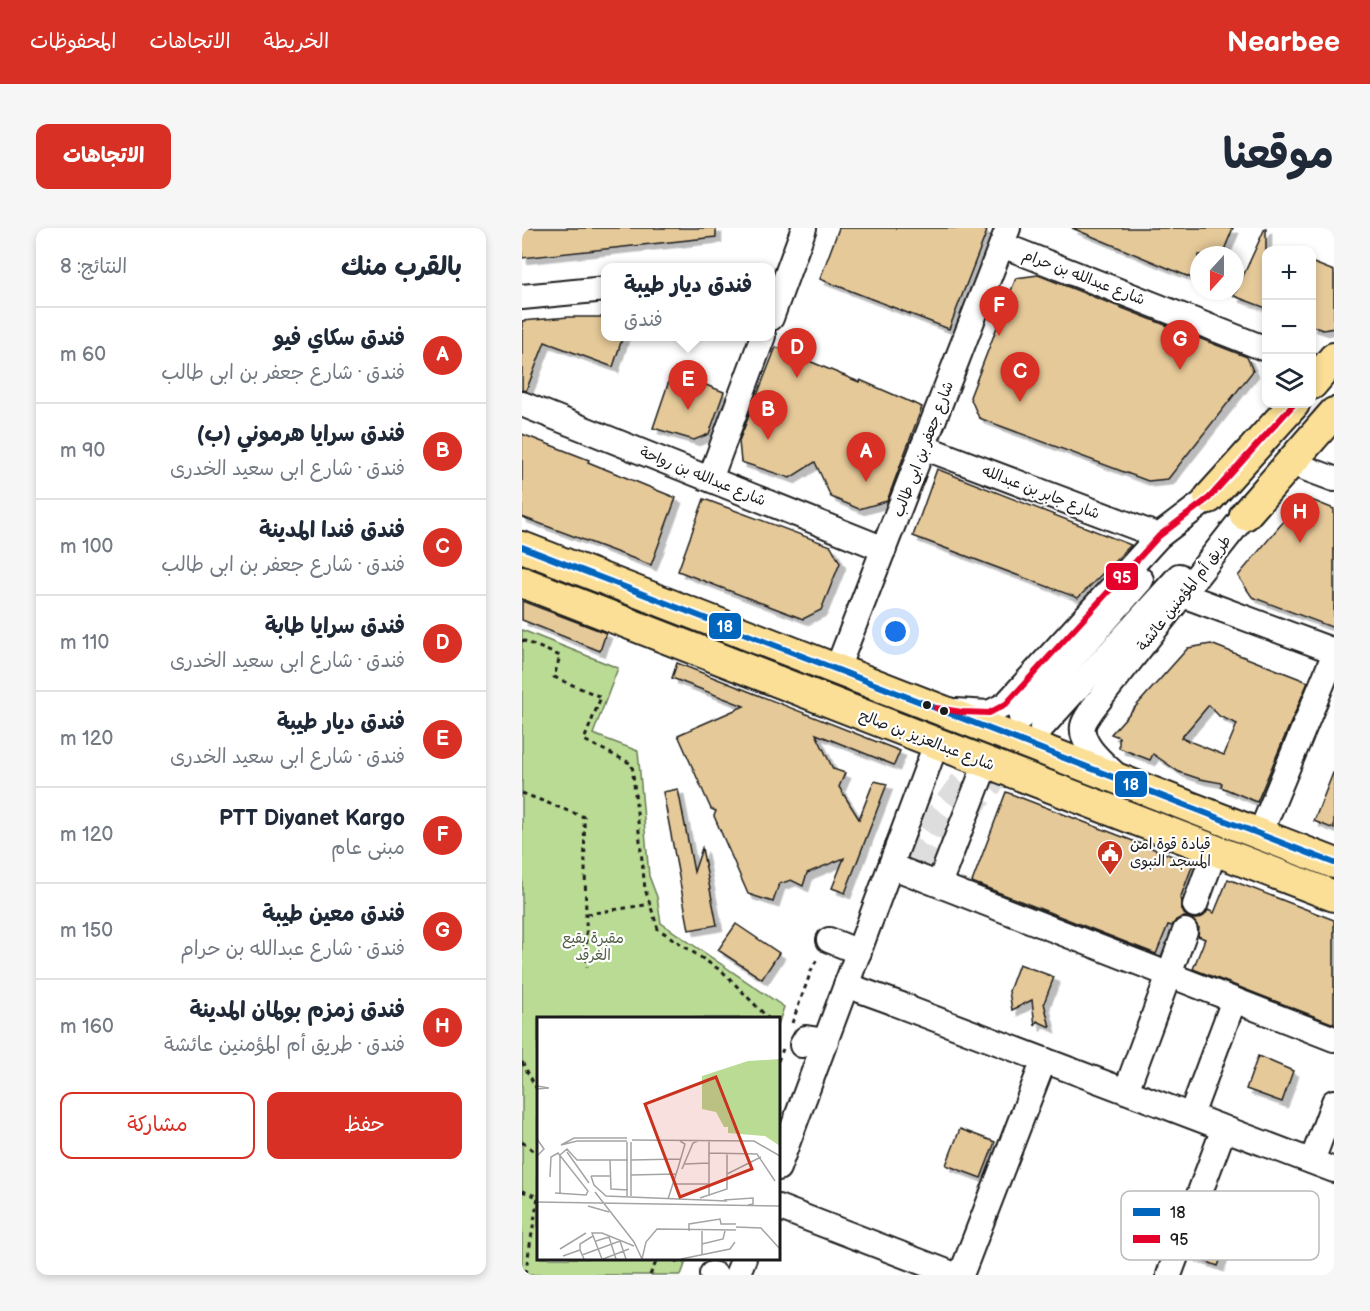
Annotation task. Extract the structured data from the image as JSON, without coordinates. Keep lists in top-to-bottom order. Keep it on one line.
{"streets":{"main road":["طريق أم المؤمنين عائشة","شارع عبدالعزيز بن صالح"],"street":["شارع عبدالله بن حرام","شارع جعفر بن ابى طالب","شارع عبدالله بن رواحة","شارع جابر بن عبدالله"]},"crossings":[["شارع عبدالله بن حرام","شارع جعفر بن ابى طالب"],["شارع جعفر بن ابى طالب","شارع عبدالله بن رواحة"],["شارع جعفر بن ابى طالب","شارع جابر بن عبدالله"]],"parks":["مقبرة بقيع الغرقد"],"places":{"public building":["قيادة قوة امن المسجد النبوى"]},"lines":["transit line 95","transit line 18"],"legend":["18","95"],"north":"bottom","page":{"header":"Nearbee","nav":["الخريطة","الاتجاهات","المحفوظات"],"title":"موقعنا","buttons":["الاتجاهات",["حفظ","مشاركة"]],"heading":["بالقرب منك","النتائج: 8"],"map_buttons":["+","−"],"popup":["فندق ديار طيبة","فندق"],"pins":["F","G","D","C","E","B","A","H"],"list":[{"mark":"A","name":"فندق سكاي فيو","note":"فندق · شارع جعفر بن ابى طالب","value":"60 m"},{"mark":"B","name":"فندق سرايا هرموني (ب)","note":"فندق · شارع ابى سعيد الخدرى","value":"90 m"},{"mark":"C","name":"فندق فندا المدينة","note":"فندق · شارع جعفر بن ابى طالب","value":"100 m"},{"mark":"D","name":"فندق سرايا طابة","note":"فندق · شارع ابى سعيد الخدرى","value":"110 m"},{"mark":"E","name":"فندق ديار طيبة","note":"فندق · شارع ابى سعيد الخدرى","value":"120 m"},{"mark":"F","name":"PTT Diyanet Kargo","note":"مبنى عام","value":"120 m"},{"mark":"G","name":"فندق معين طيبة","note":"فندق · شارع عبدالله بن حرام","value":"150 m"},{"mark":"H","name":"فندق زمزم بولمان المدينة","note":"فندق · طريق أم المؤمنين عائشة","value":"160 m"}]}}
